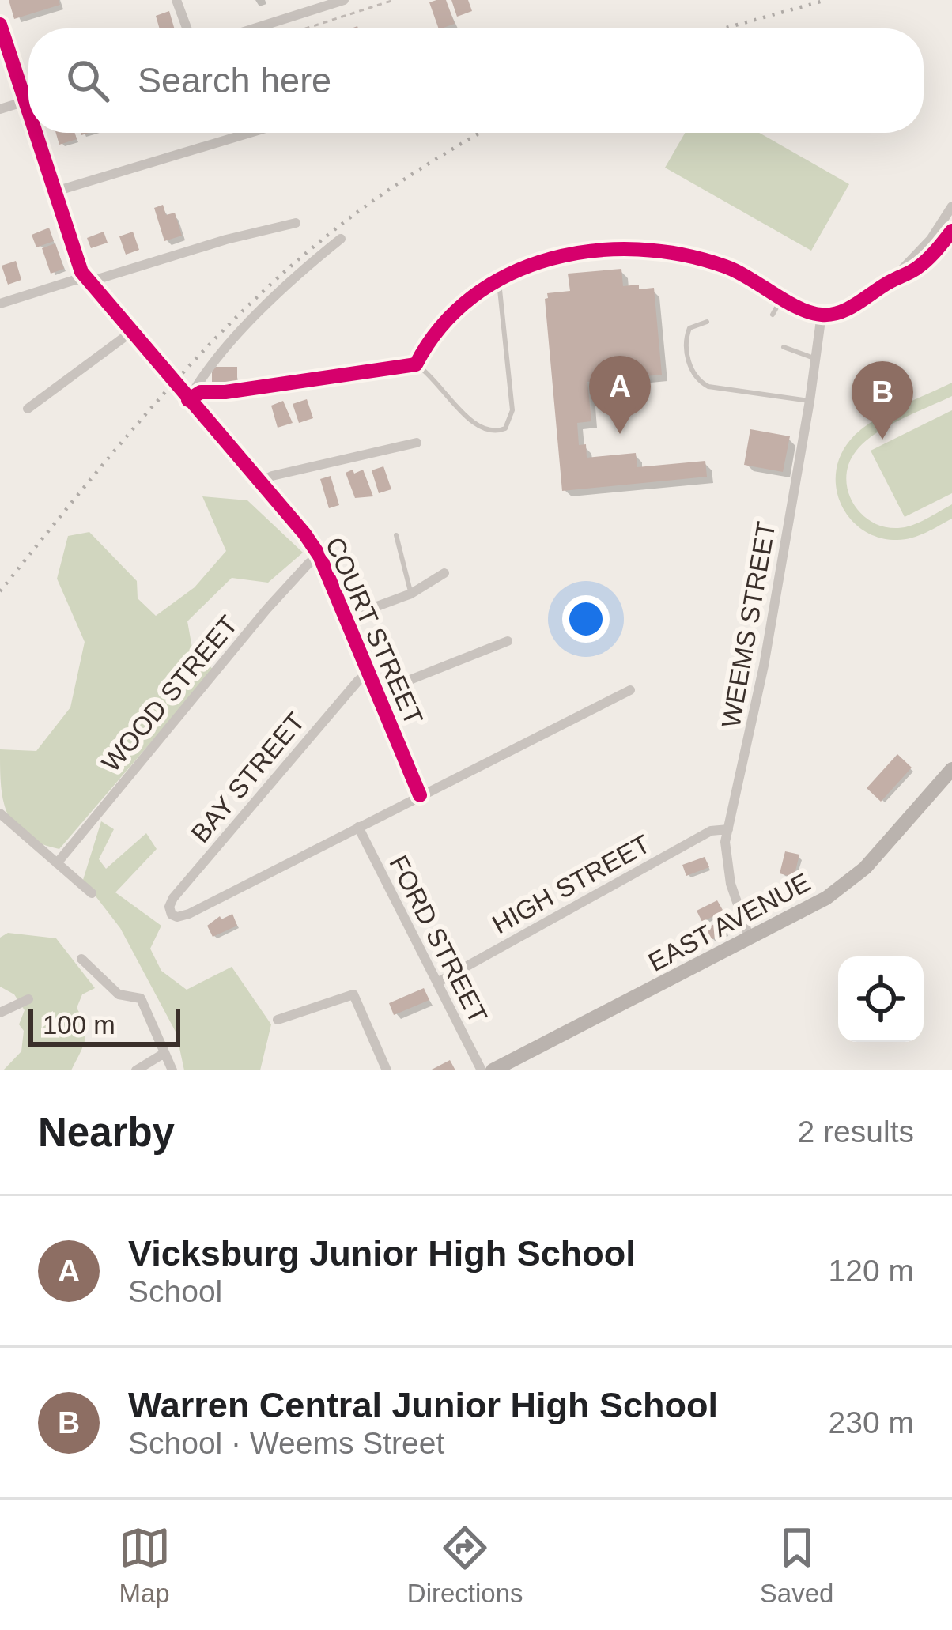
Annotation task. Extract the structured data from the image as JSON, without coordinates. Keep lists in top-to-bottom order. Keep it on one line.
{"streets":{"street":["WEEMS STREET","COURT STREET","WOOD STREET","BAY STREET","HIGH STREET","EAST AVENUE","FORD STREET"]},"crossings":[["WEEMS STREET","HIGH STREET"],["WEEMS STREET","EAST AVENUE"],["COURT STREET","WOOD STREET"],["COURT STREET","BAY STREET"],["BAY STREET","FORD STREET"],["HIGH STREET","FORD STREET"]],"scale_bar":"100 m","page":{"search":"Search here","pins":["A","B"],"scale":"100 m","heading":["Nearby","2 results"],"list":[{"mark":"A","name":"Vicksburg Junior High School","note":"School","value":"120 m"},{"mark":"B","name":"Warren Central Junior High School","note":"School · Weems Street","value":"230 m"}],"nav":["Map","Directions","Saved"]}}
